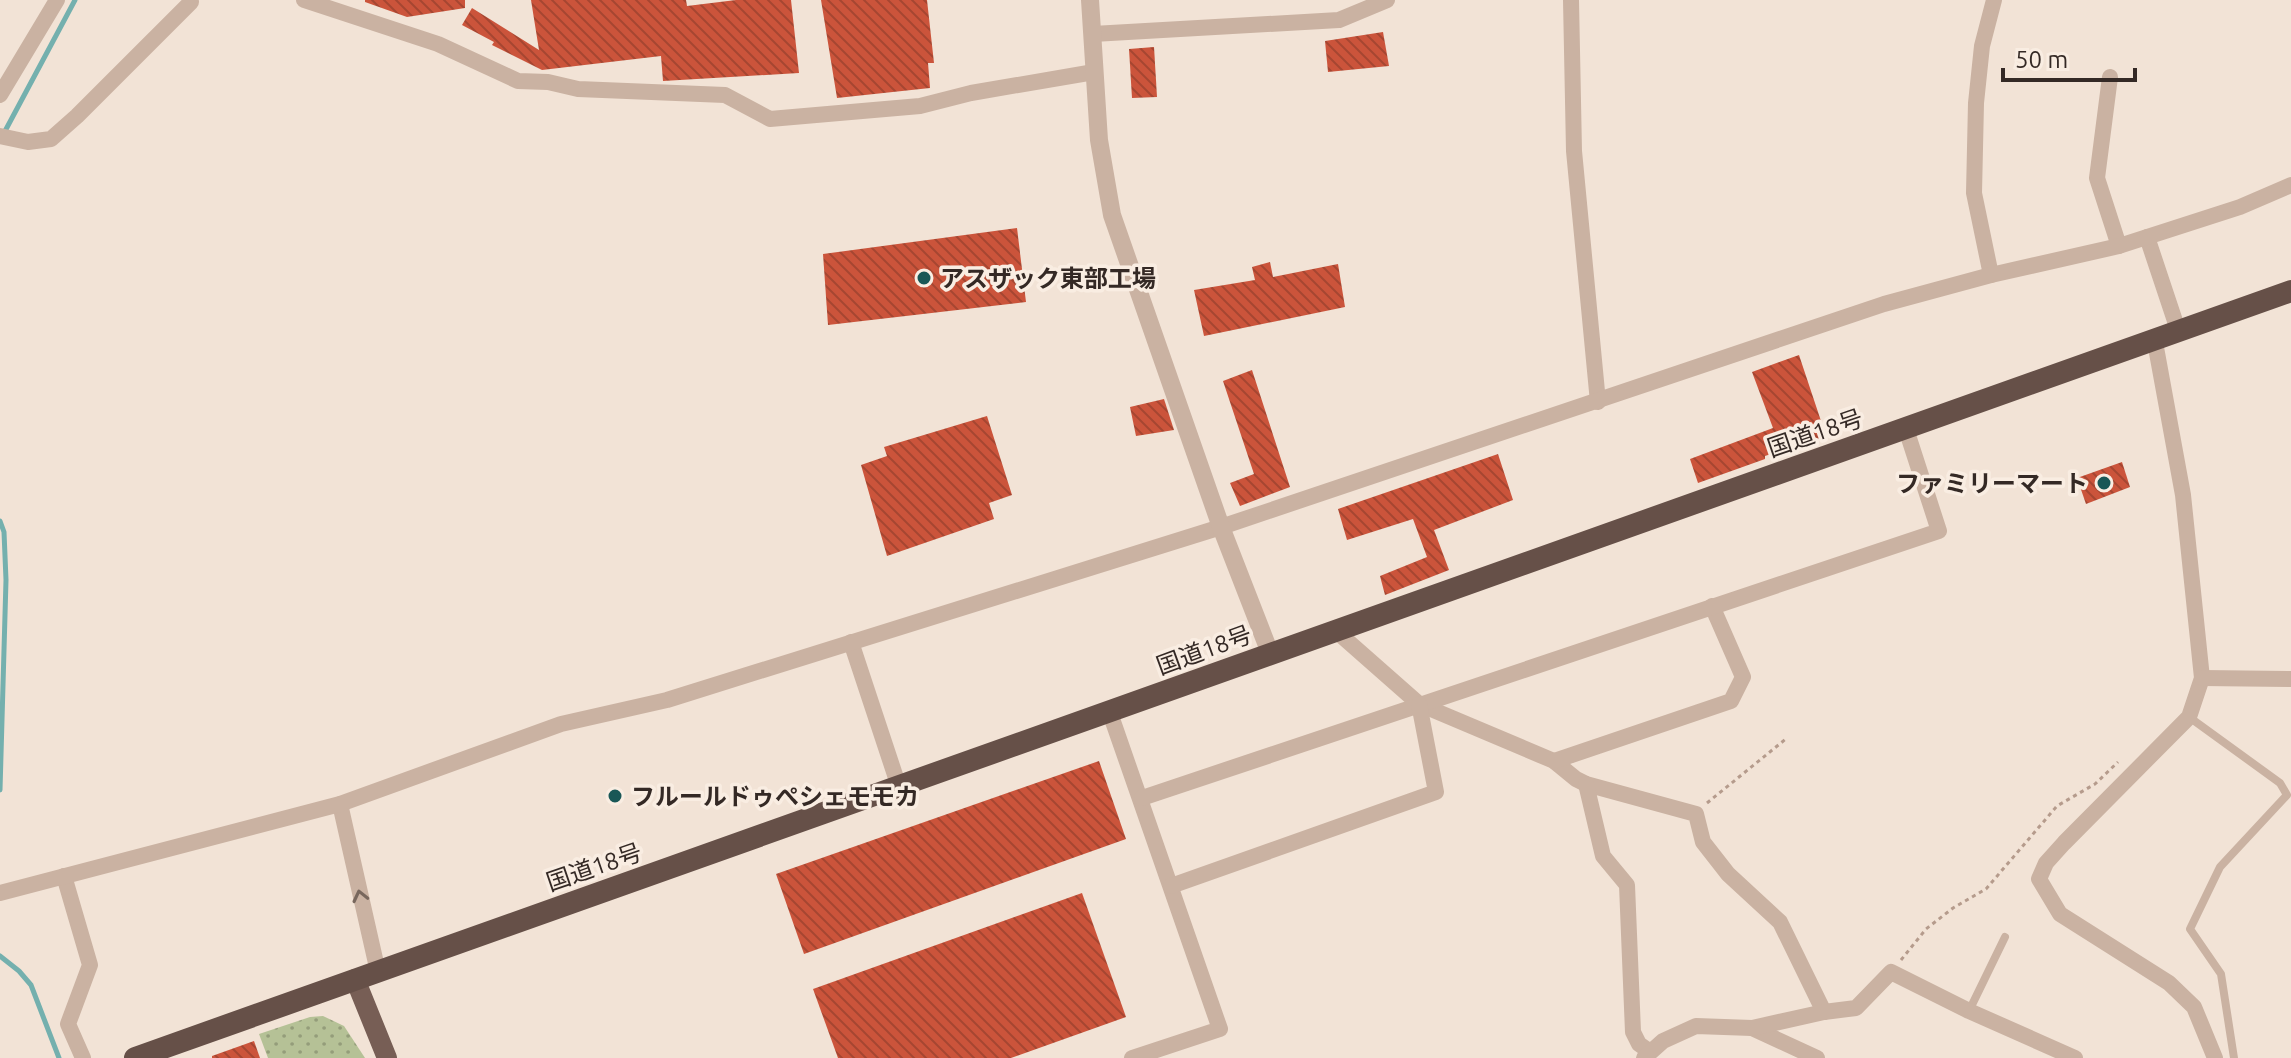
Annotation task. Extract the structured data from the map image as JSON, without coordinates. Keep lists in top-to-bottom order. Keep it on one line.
{"streets":{"highway":["国道18号"]},"places":["アスザック東部工場","ファミリーマート","フルールドゥぺシェモモカ"],"scale_bar":"50 m"}
